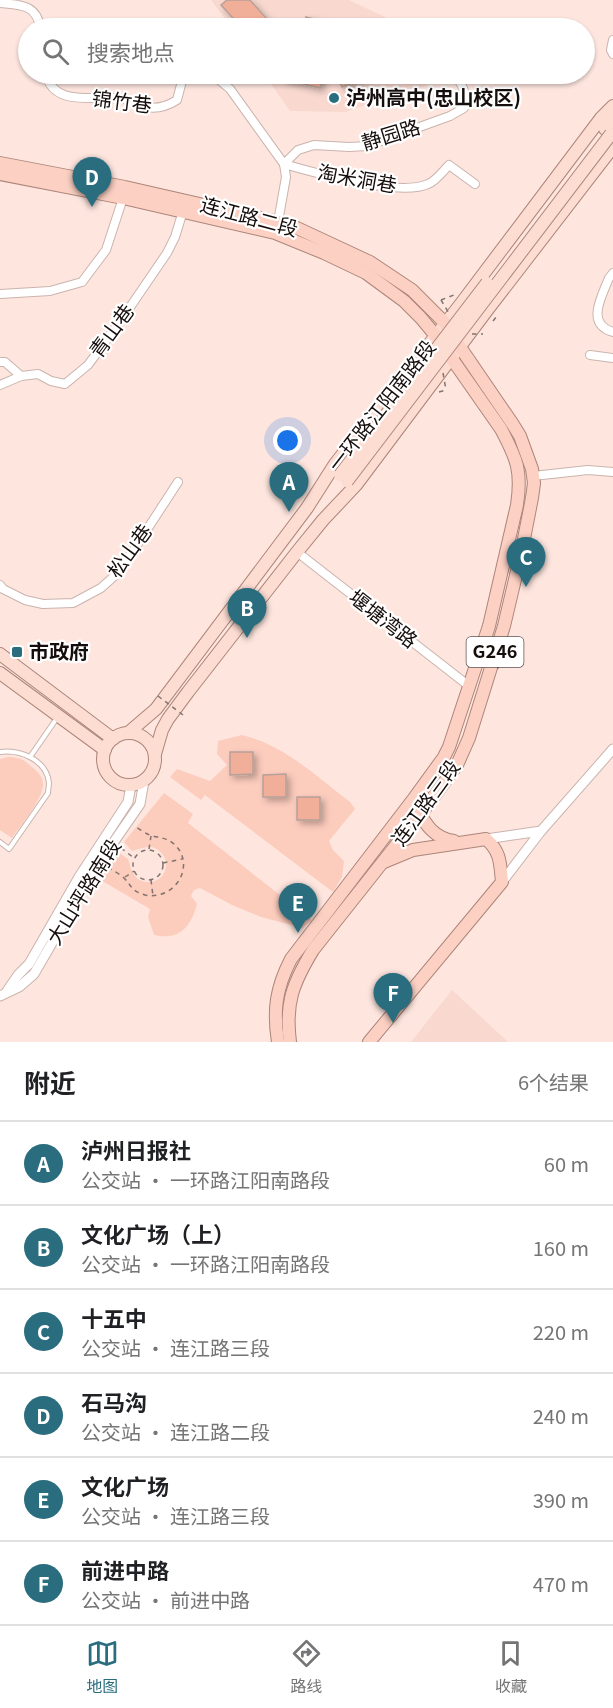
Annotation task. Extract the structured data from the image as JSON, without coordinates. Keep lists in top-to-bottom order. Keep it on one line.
{"streets":{"highway":["连江路二段","G246","连江路三段"],"main road":["一环路江阳南路段"],"street":["锦竹巷","静园路","淘米洞巷","青山巷","松山巷","堰塘湾路","大山坪路南段"]},"crossings":[["静园路","淘米洞巷"],["连江路二段","青山巷"],["连江路二段","一环路江阳南路段"],["连江路二段","连江路三段"],["一环路江阳南路段","堰塘湾路"],["一环路江阳南路段","连江路三段"],["一环路江阳南路段","大山坪路南段"],["堰塘湾路","连江路三段"]],"places":{"other":["泸州高中(忠山校区)"],"transit":["市政府"]},"page":{"search":"搜索地点","pins":["D","A","C","B","E","F"],"heading":["附近","6个结果"],"list":[{"mark":"A","name":"泸州日报社","note":"公交站 · 一环路江阳南路段","value":"60 m"},{"mark":"B","name":"文化广场（上）","note":"公交站 · 一环路江阳南路段","value":"160 m"},{"mark":"C","name":"十五中","note":"公交站 · 连江路三段","value":"220 m"},{"mark":"D","name":"石马沟","note":"公交站 · 连江路二段","value":"240 m"},{"mark":"E","name":"文化广场","note":"公交站 · 连江路三段","value":"390 m"},{"mark":"F","name":"前进中路","note":"公交站 · 前进中路","value":"470 m"}],"nav":["地图","路线","收藏"]}}
